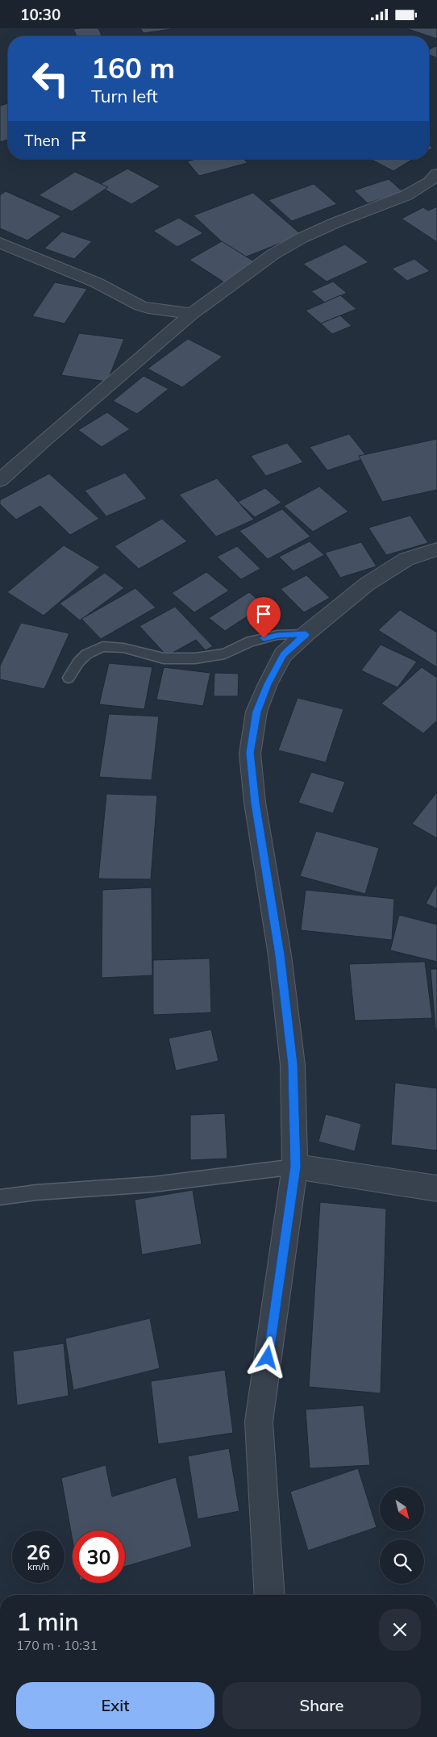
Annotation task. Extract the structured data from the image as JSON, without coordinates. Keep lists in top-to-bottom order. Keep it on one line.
{"north":"bottom right","page":{"status":"10:30","turn":["160 m","Turn left"],"then":"Then","speed":"26 km/h","limit":"30","heading":["1 min","170 m · 10:31"],"buttons":["Exit","Share"]}}
